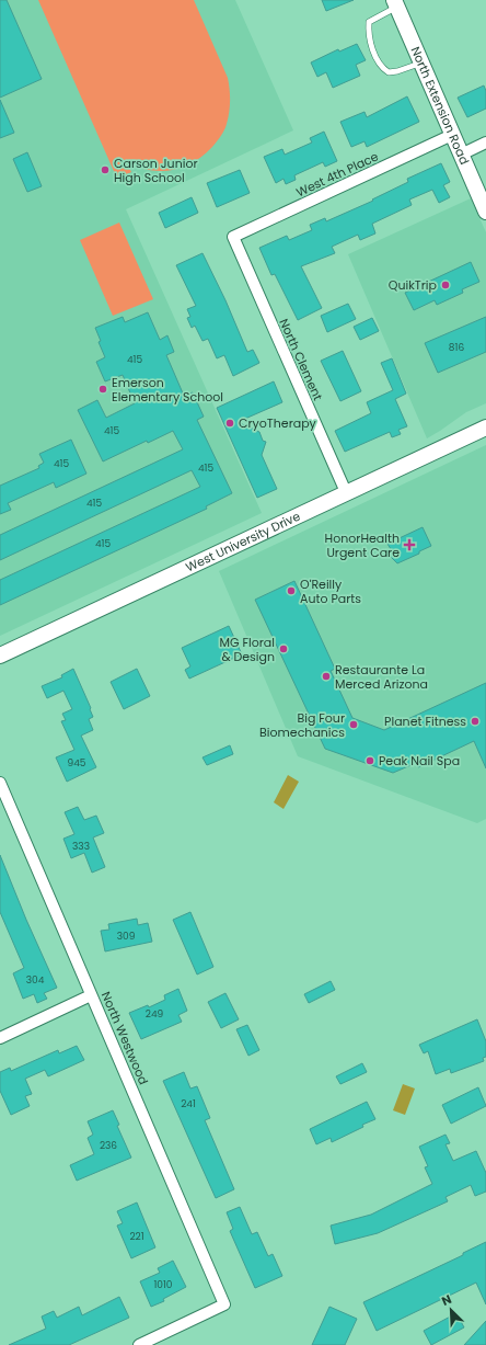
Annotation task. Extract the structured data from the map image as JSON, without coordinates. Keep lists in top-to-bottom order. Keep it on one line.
{"streets":{"main road":["North Extension Road","West University Drive"],"street":["West 4th Place","North Clement","North Westwood"]},"crossings":[["North Extension Road","West 4th Place"],["West 4th Place","North Clement"],["North Clement","West University Drive"]],"places":{"other":["Carson Junior High School","QuikTrip","Emerson Elementary School","CryoTherapy","O'Reilly Auto Parts","MG Floral & Design","Restaurante La Merced Arizona","Planet Fitness","Big Four Biomechanics","Peak Nail Spa"],"health":["HonorHealth Urgent Care"]},"house_numbers":["816","415","415","415","415","415","415","945","333","309","304","249","241","236","221","1010"],"north":"top left"}
